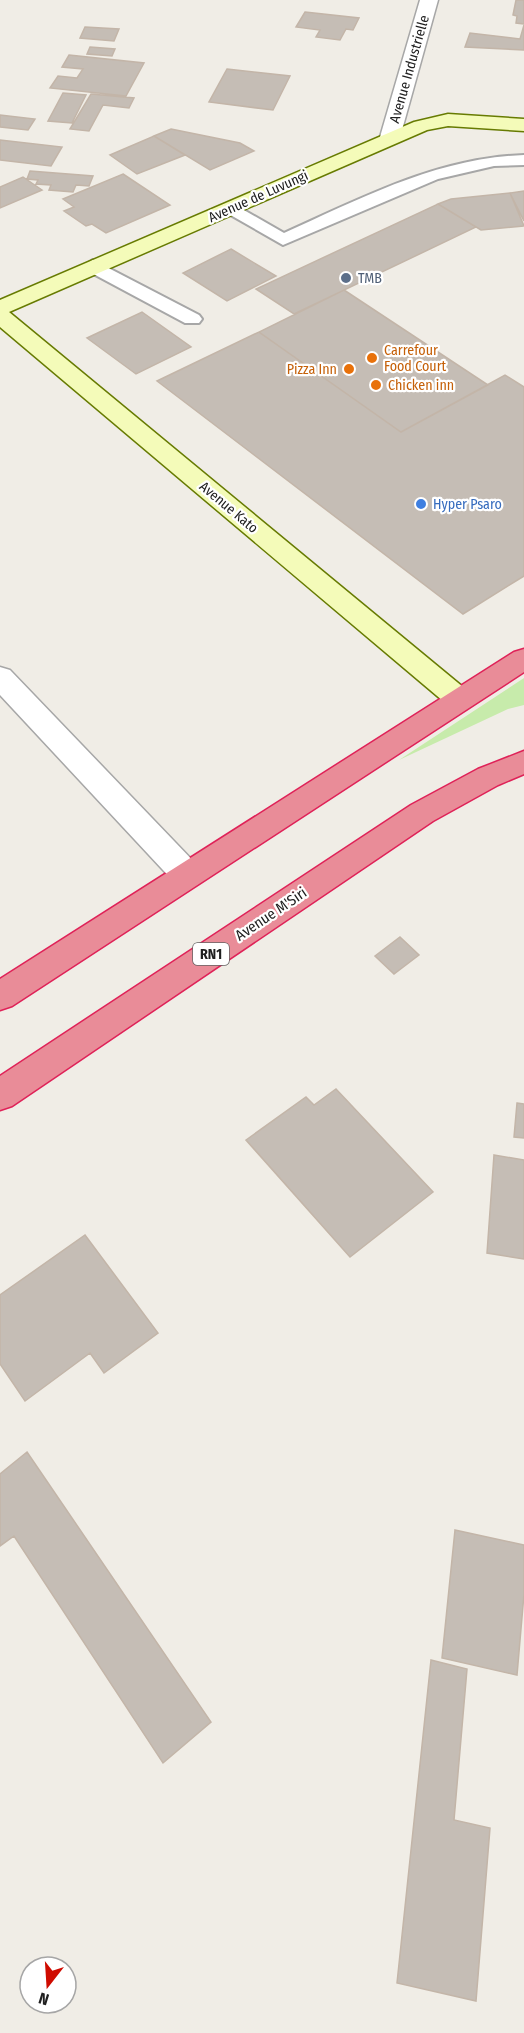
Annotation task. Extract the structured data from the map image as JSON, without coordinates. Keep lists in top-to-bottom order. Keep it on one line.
{"streets":{"highway":["Avenue M'Siri","RN1"],"street":["Avenue Industrielle","Avenue de Luvungi","Avenue Kato"]},"crossings":[["Avenue Industrielle","Avenue de Luvungi"]],"places":["TMB","Carrefour Food Court","Pizza Inn","Chicken inn","Hyper Psaro"],"north":"bottom"}
